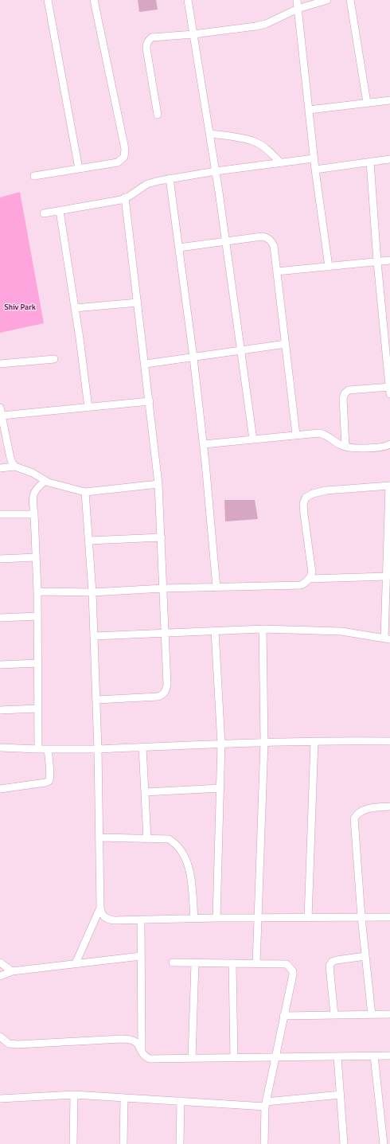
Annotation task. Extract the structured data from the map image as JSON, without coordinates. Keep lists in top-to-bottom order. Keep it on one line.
{"parks":["Shiv Park"]}
